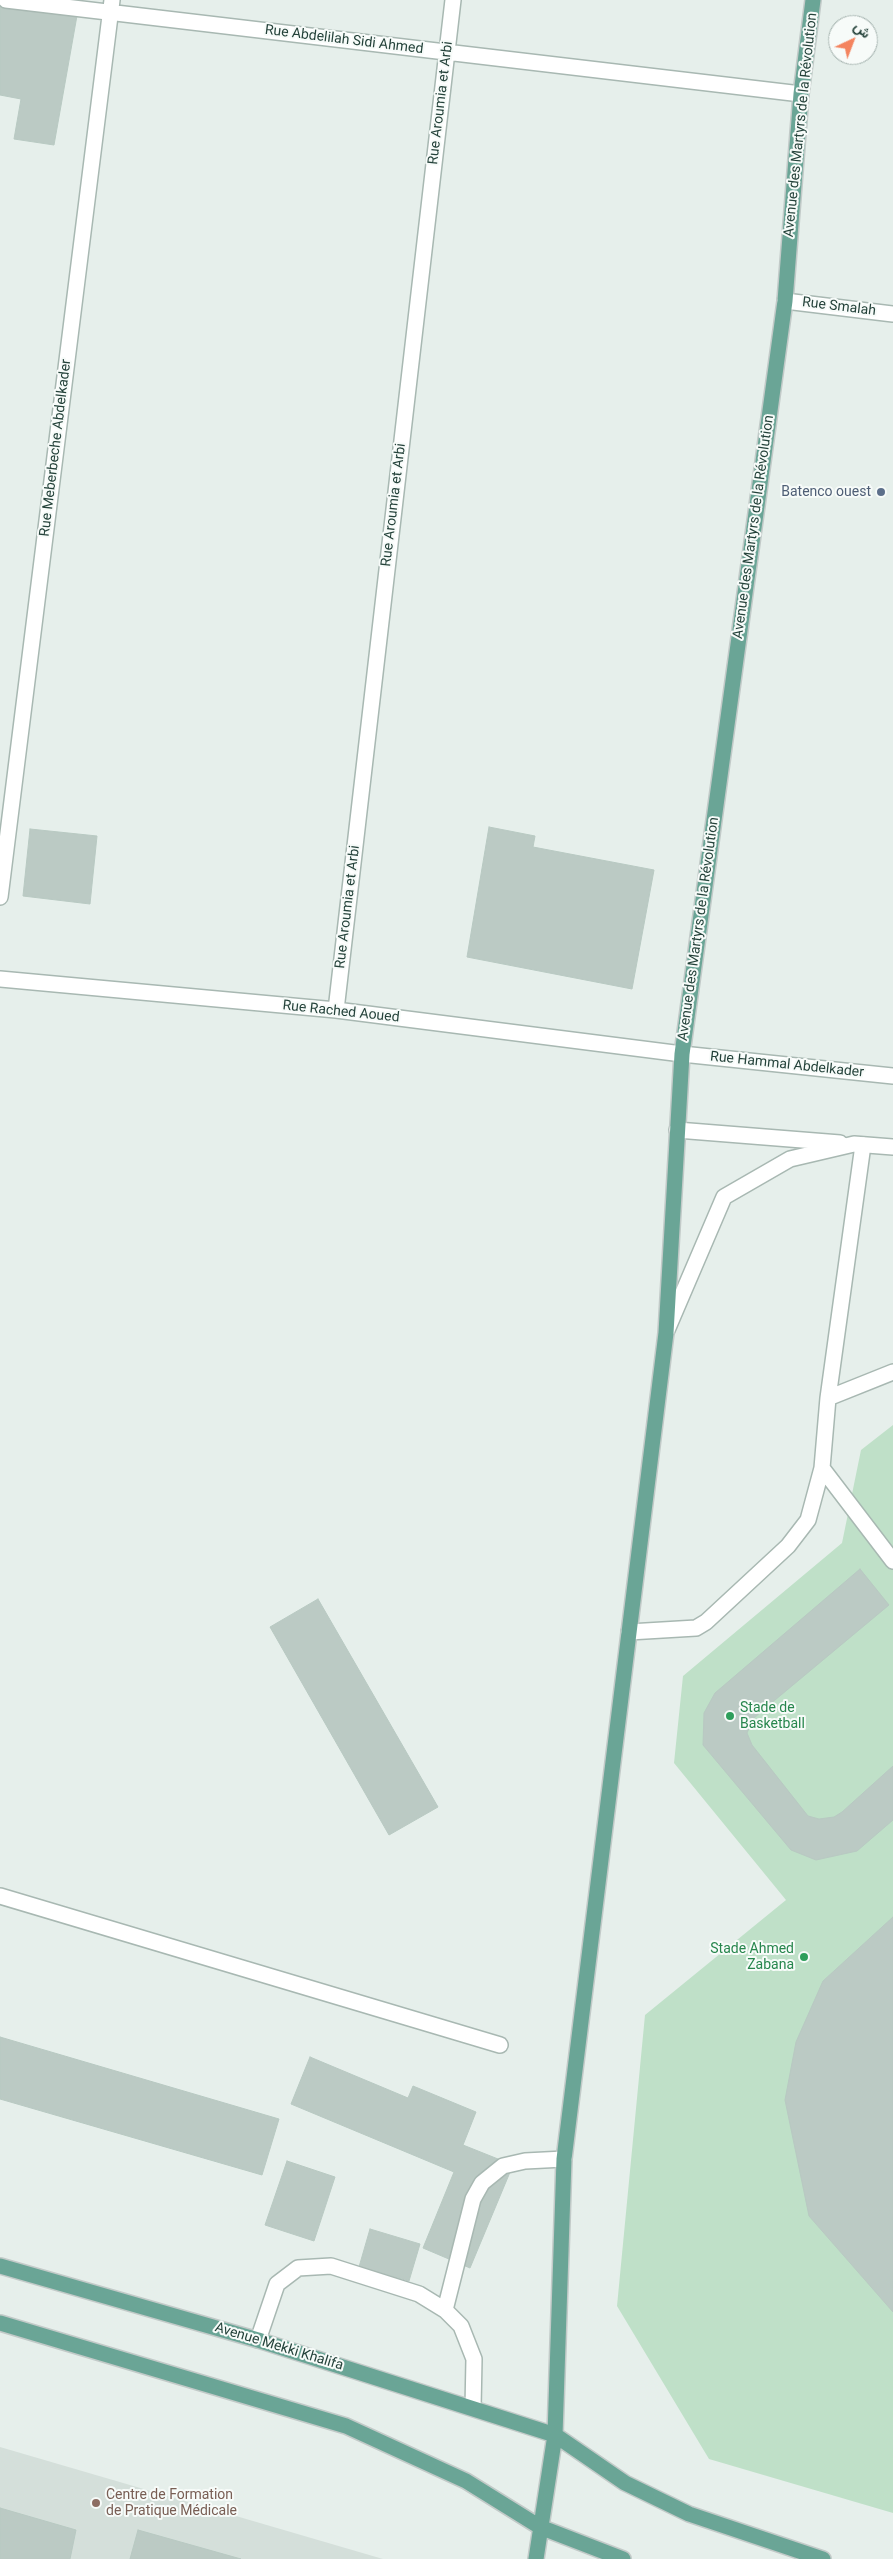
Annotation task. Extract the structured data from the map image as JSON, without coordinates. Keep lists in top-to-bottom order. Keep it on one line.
{"streets":{"main road":["Avenue des Martyrs de la Révolution","Avenue Mekki Khalifa"],"street":["Rue Abdelilah Sidi Ahmed","Rue Aroumia et Arbi","Rue Smalah","Rue Meberbeche Abdelkader","Rue Rached Aoued","Rue Hammal Abdelkader"]},"crossings":[["Rue Abdelilah Sidi Ahmed","Rue Aroumia et Arbi"],["Rue Abdelilah Sidi Ahmed","Avenue des Martyrs de la Révolution"],["Rue Abdelilah Sidi Ahmed","Rue Meberbeche Abdelkader"],["Rue Aroumia et Arbi","Rue Rached Aoued"],["Avenue des Martyrs de la Révolution","Rue Smalah"],["Avenue des Martyrs de la Révolution","Rue Rached Aoued"],["Avenue des Martyrs de la Révolution","Rue Hammal Abdelkader"],["Avenue des Martyrs de la Révolution","Avenue Mekki Khalifa"],["Rue Rached Aoued","Rue Hammal Abdelkader"]],"places":["Batenco ouest","Stade de Basketball","Stade Ahmed Zabana","Centre de Formation de Pratique Médicale"],"north":"top right"}
